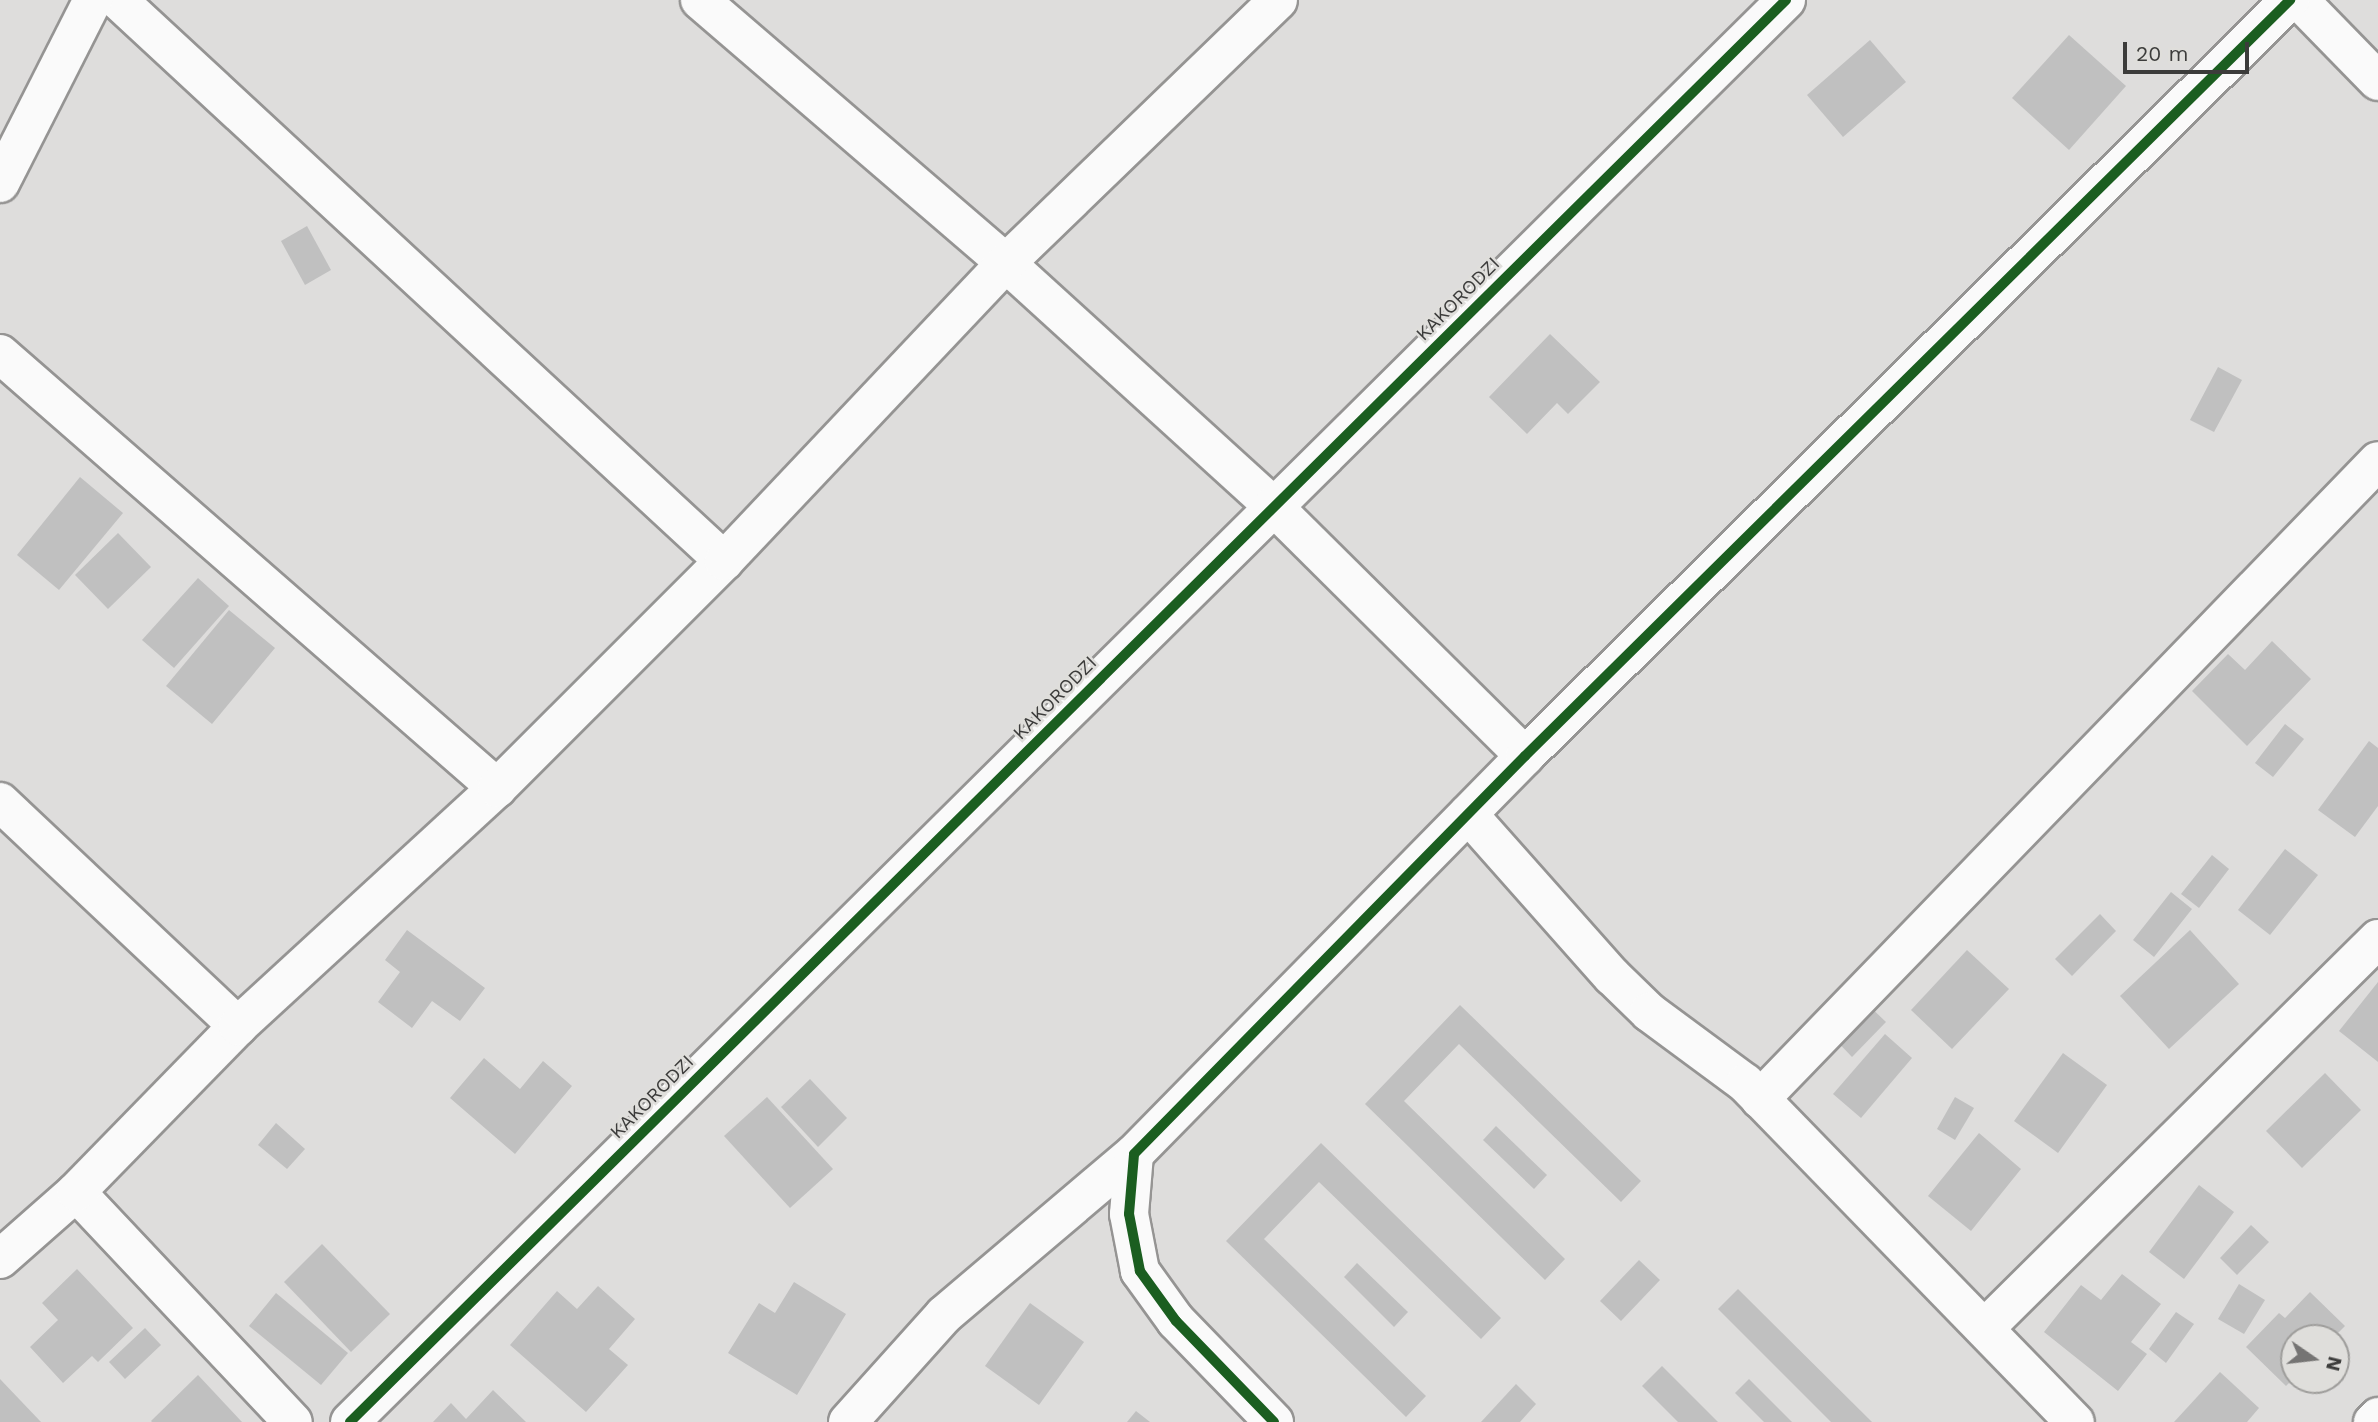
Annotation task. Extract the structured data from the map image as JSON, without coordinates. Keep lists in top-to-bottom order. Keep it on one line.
{"streets":{"street":["KAKORODZI"]},"scale_bar":"20 m","north":"right"}
